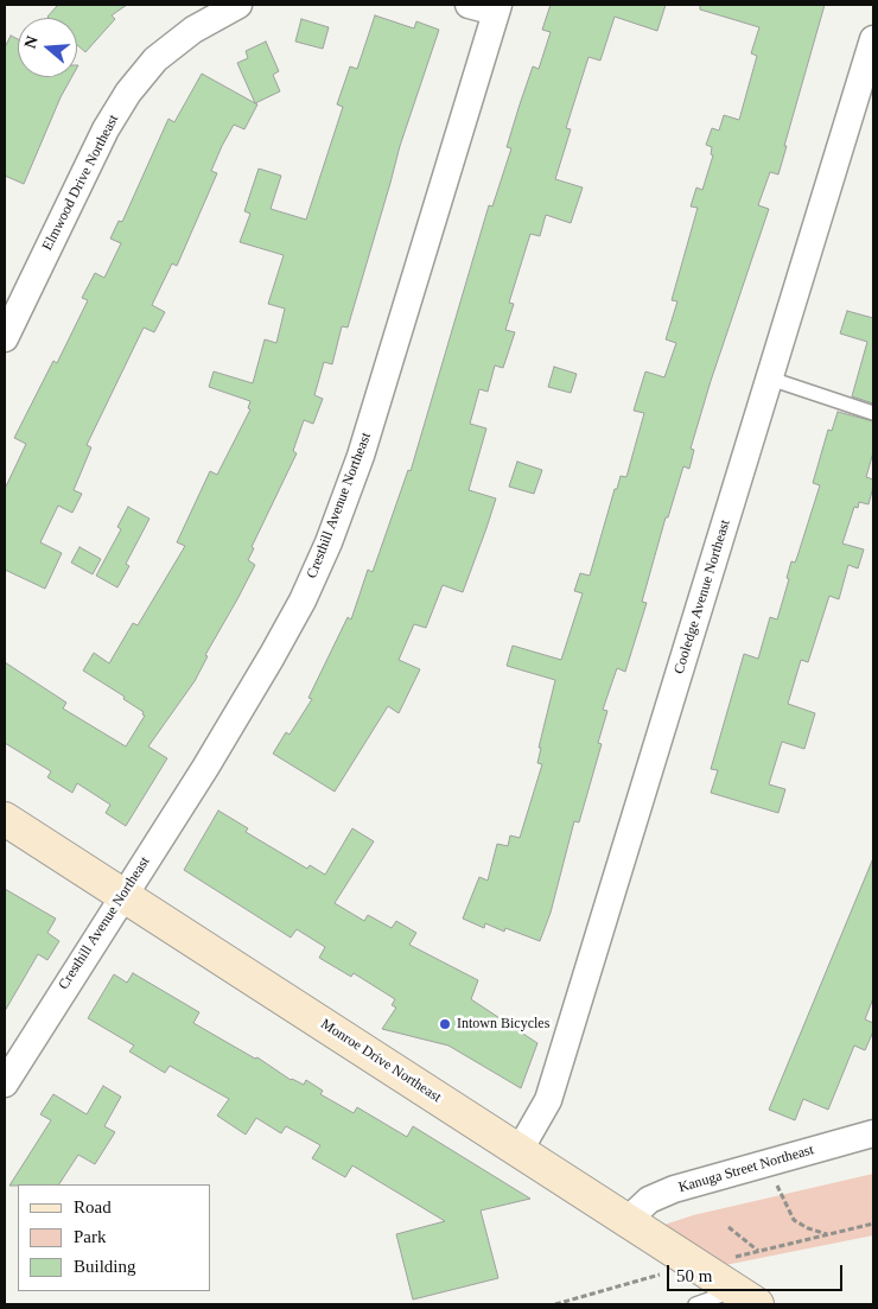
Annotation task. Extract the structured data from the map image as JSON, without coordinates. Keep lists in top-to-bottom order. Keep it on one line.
{"streets":{"main road":["Monroe Drive Northeast"],"street":["Elmwood Drive Northeast","Cresthill Avenue Northeast","Cooledge Avenue Northeast","Kanuga Street Northeast"]},"crossings":[["Cresthill Avenue Northeast","Monroe Drive Northeast"],["Cooledge Avenue Northeast","Monroe Drive Northeast"],["Monroe Drive Northeast","Kanuga Street Northeast"]],"places":["Intown Bicycles"],"legend":["Road","Park","Building"],"scale_bar":"50 m","north":"left"}
